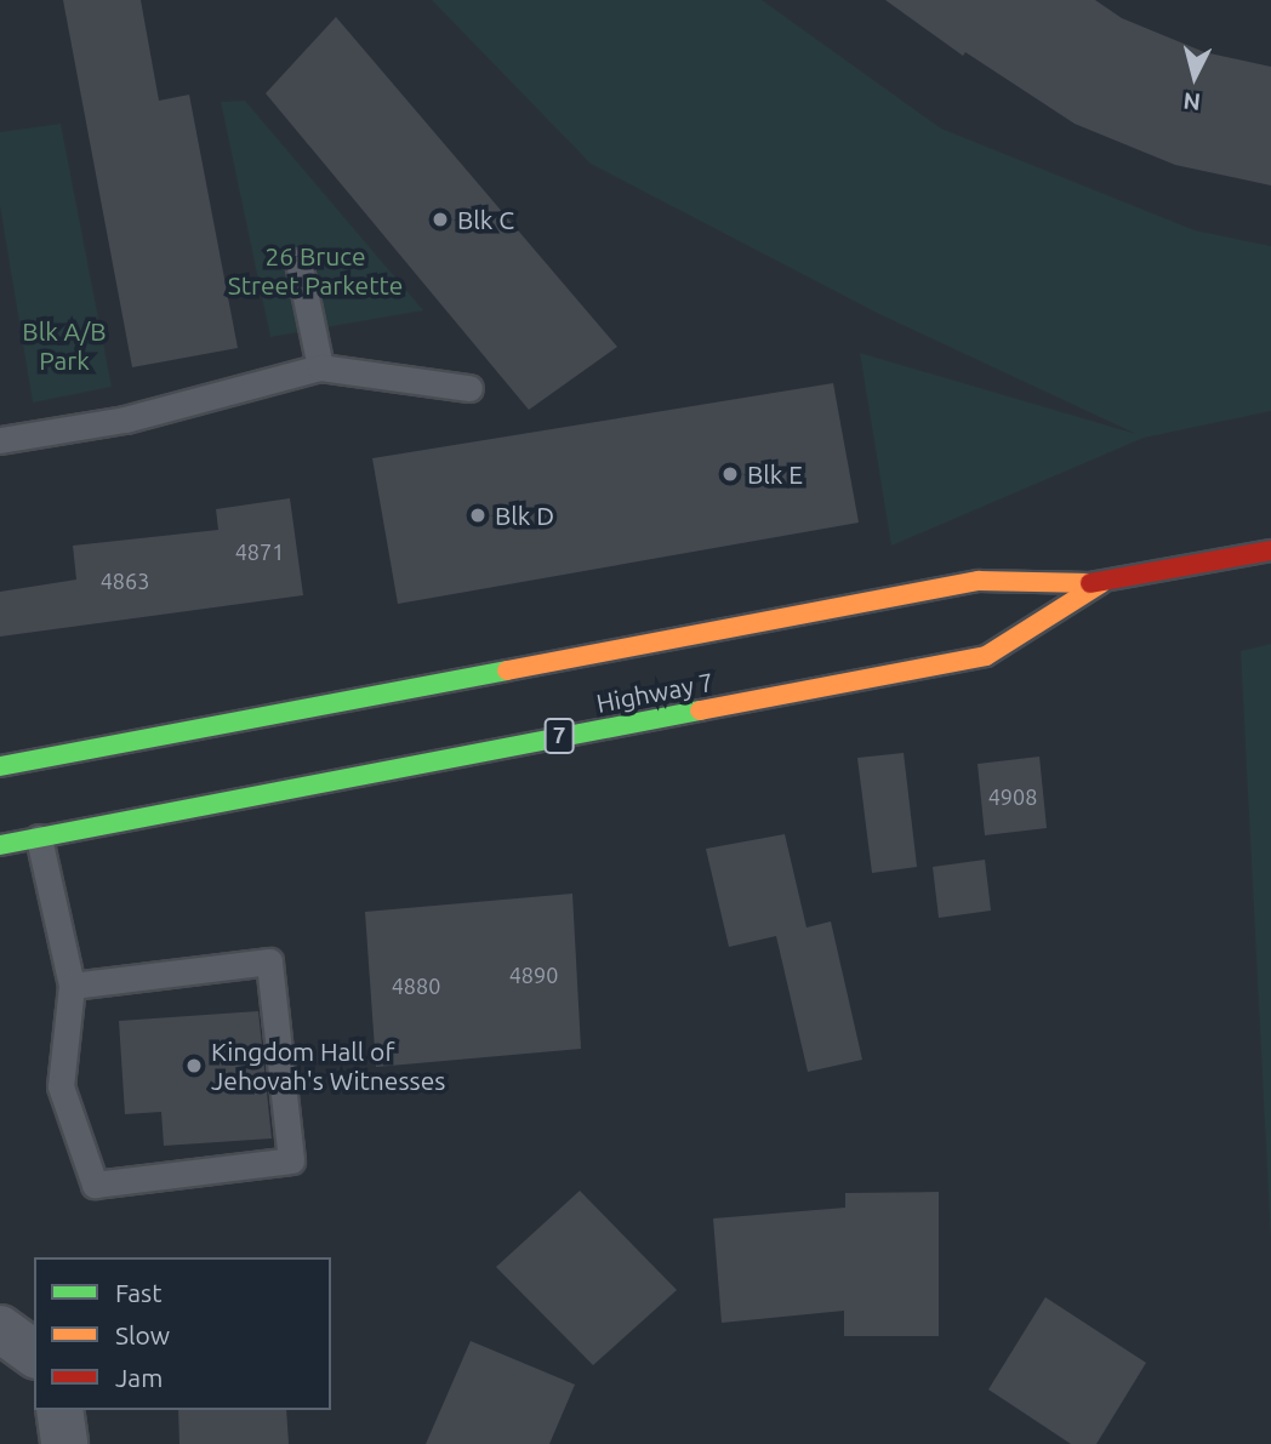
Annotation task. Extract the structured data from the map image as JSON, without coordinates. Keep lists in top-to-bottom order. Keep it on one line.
{"streets":{"main road":["Highway 7","7"]},"parks":["26 Bruce Street Parkette","Blk A/B Park"],"places":["Blk C","Blk E","Blk D","Kingdom Hall of Jehovah's Witnesses"],"house_numbers":["4871","4863","4908","4890","4880"],"legend":["Fast","Slow","Jam"],"north":"bottom"}
